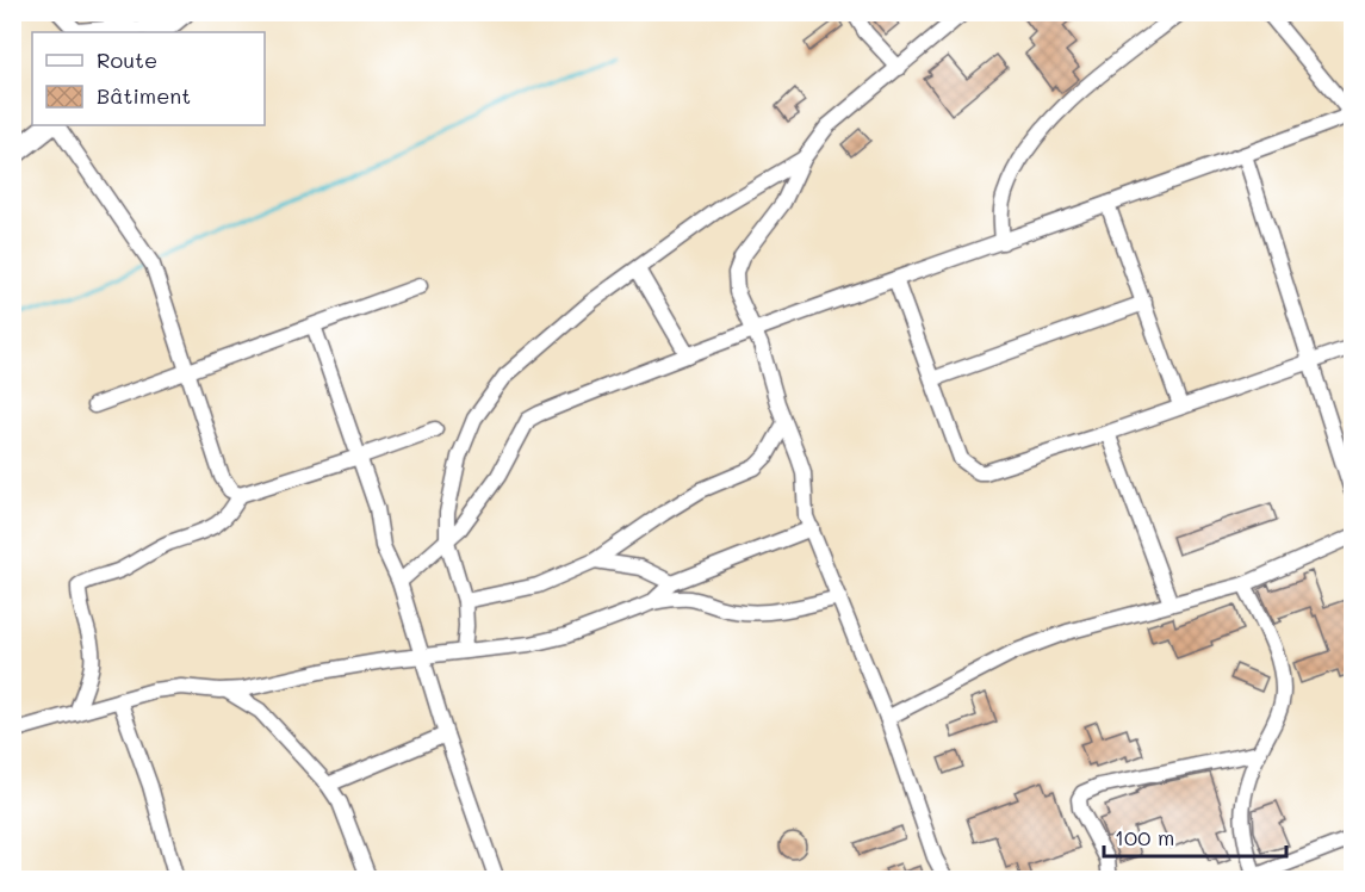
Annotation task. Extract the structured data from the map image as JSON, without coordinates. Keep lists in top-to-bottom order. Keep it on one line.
{"legend":["Route","Bâtiment"],"scale_bar":"100 m"}
